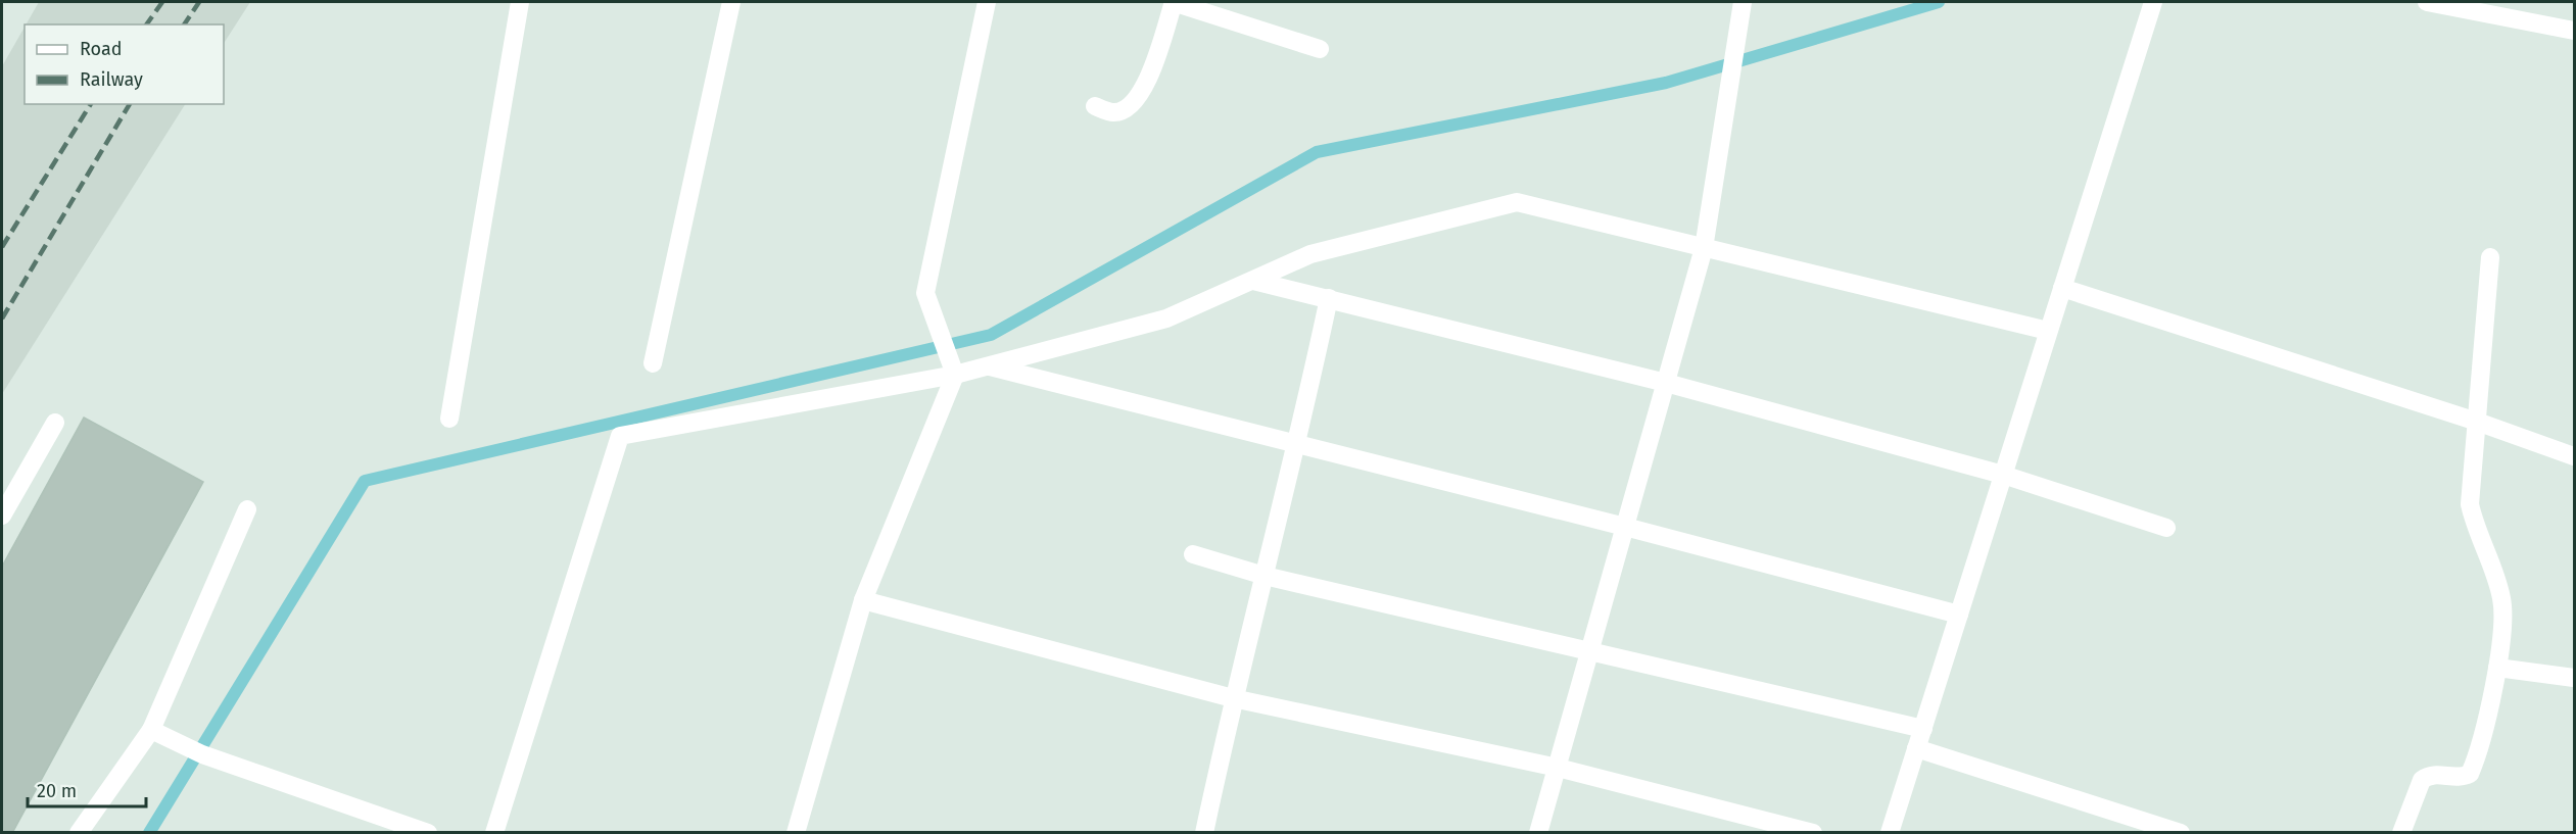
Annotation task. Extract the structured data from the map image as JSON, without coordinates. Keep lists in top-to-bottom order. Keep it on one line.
{"legend":["Road","Railway"],"scale_bar":"20 m"}
